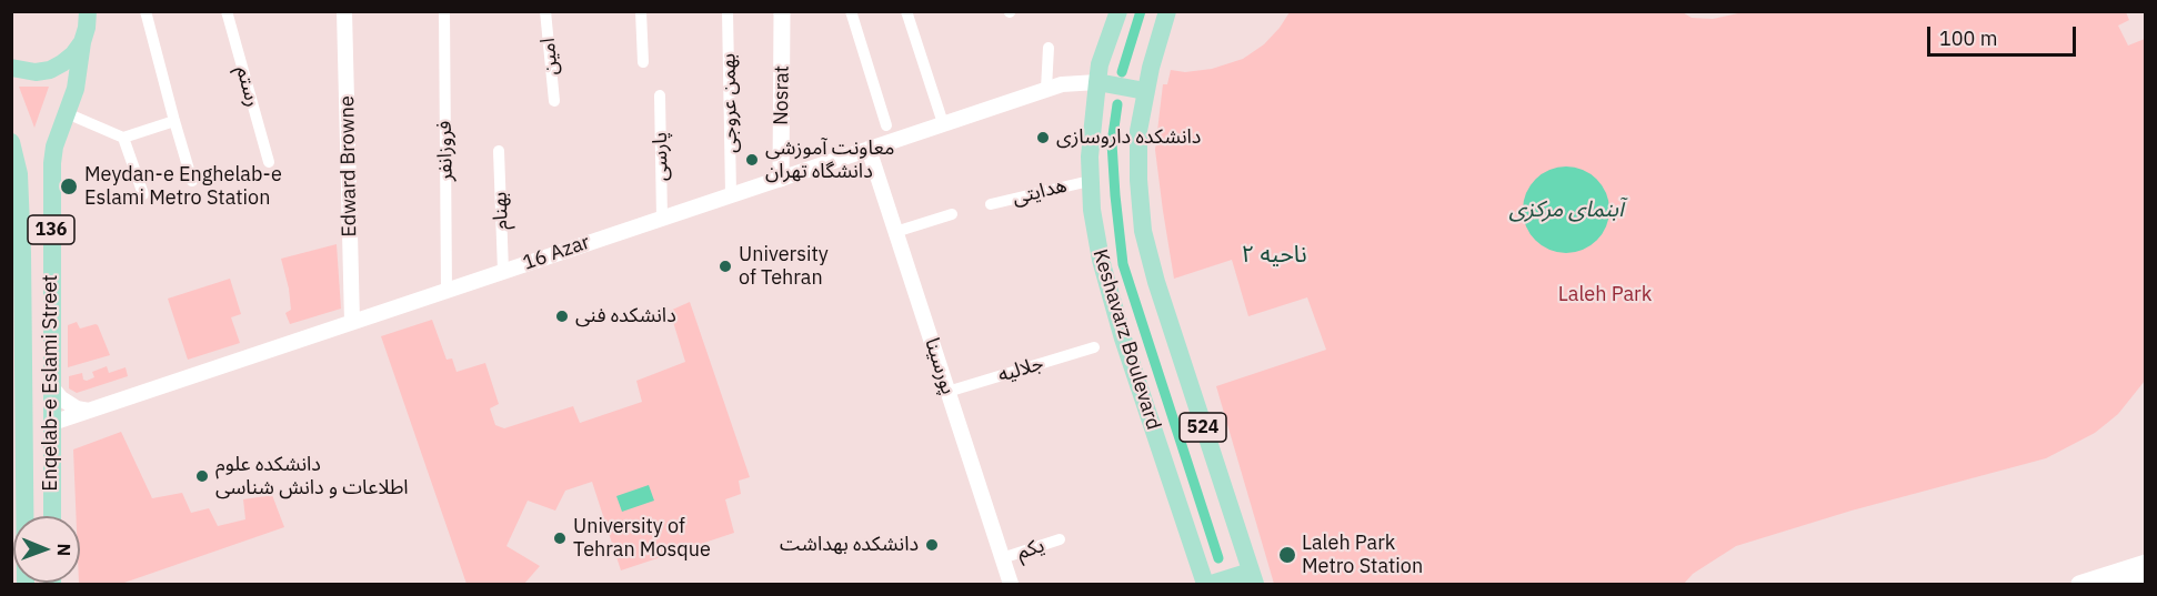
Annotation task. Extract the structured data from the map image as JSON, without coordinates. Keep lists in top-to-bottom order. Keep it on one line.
{"streets":{"main road":["Nosrat","136","Keshavarz Boulevard","Enqelab-e Eslami Street","524"],"street":["امین","رستم","بهمن عروجی","فروزانفر","پارسی","Edward Browne","هدایتی","بهنام","16 Azar","پورسینا","جلالیه","یکم"]},"crossings":[["Nosrat","16 Azar"],["بهمن عروجی","16 Azar"],["فروزانفر","16 Azar"],["پارسی","16 Azar"],["Edward Browne","16 Azar"],["هدایتی","Keshavarz Boulevard"],["بهنام","16 Azar"],["16 Azar","Keshavarz Boulevard"],["16 Azar","پورسینا"],["16 Azar","Enqelab-e Eslami Street"],["پورسینا","جلالیه"],["پورسینا","یکم"]],"districts":["ناحیه ۲"],"water":["آبنمای مرکزی"],"parks":["Laleh Park"],"places":["دانشکده داروسازی","معاونت آموزشی دانشگاه تهران","Meydan-e Enghelab-e Eslami Metro Station","University of Tehran","دانشکده فنی","دانشکده علوم اطلاعات و دانش شناسی","University of Tehran Mosque","دانشکده بهداشت","Laleh Park Metro Station"],"scale_bar":"100 m","north":"right"}
